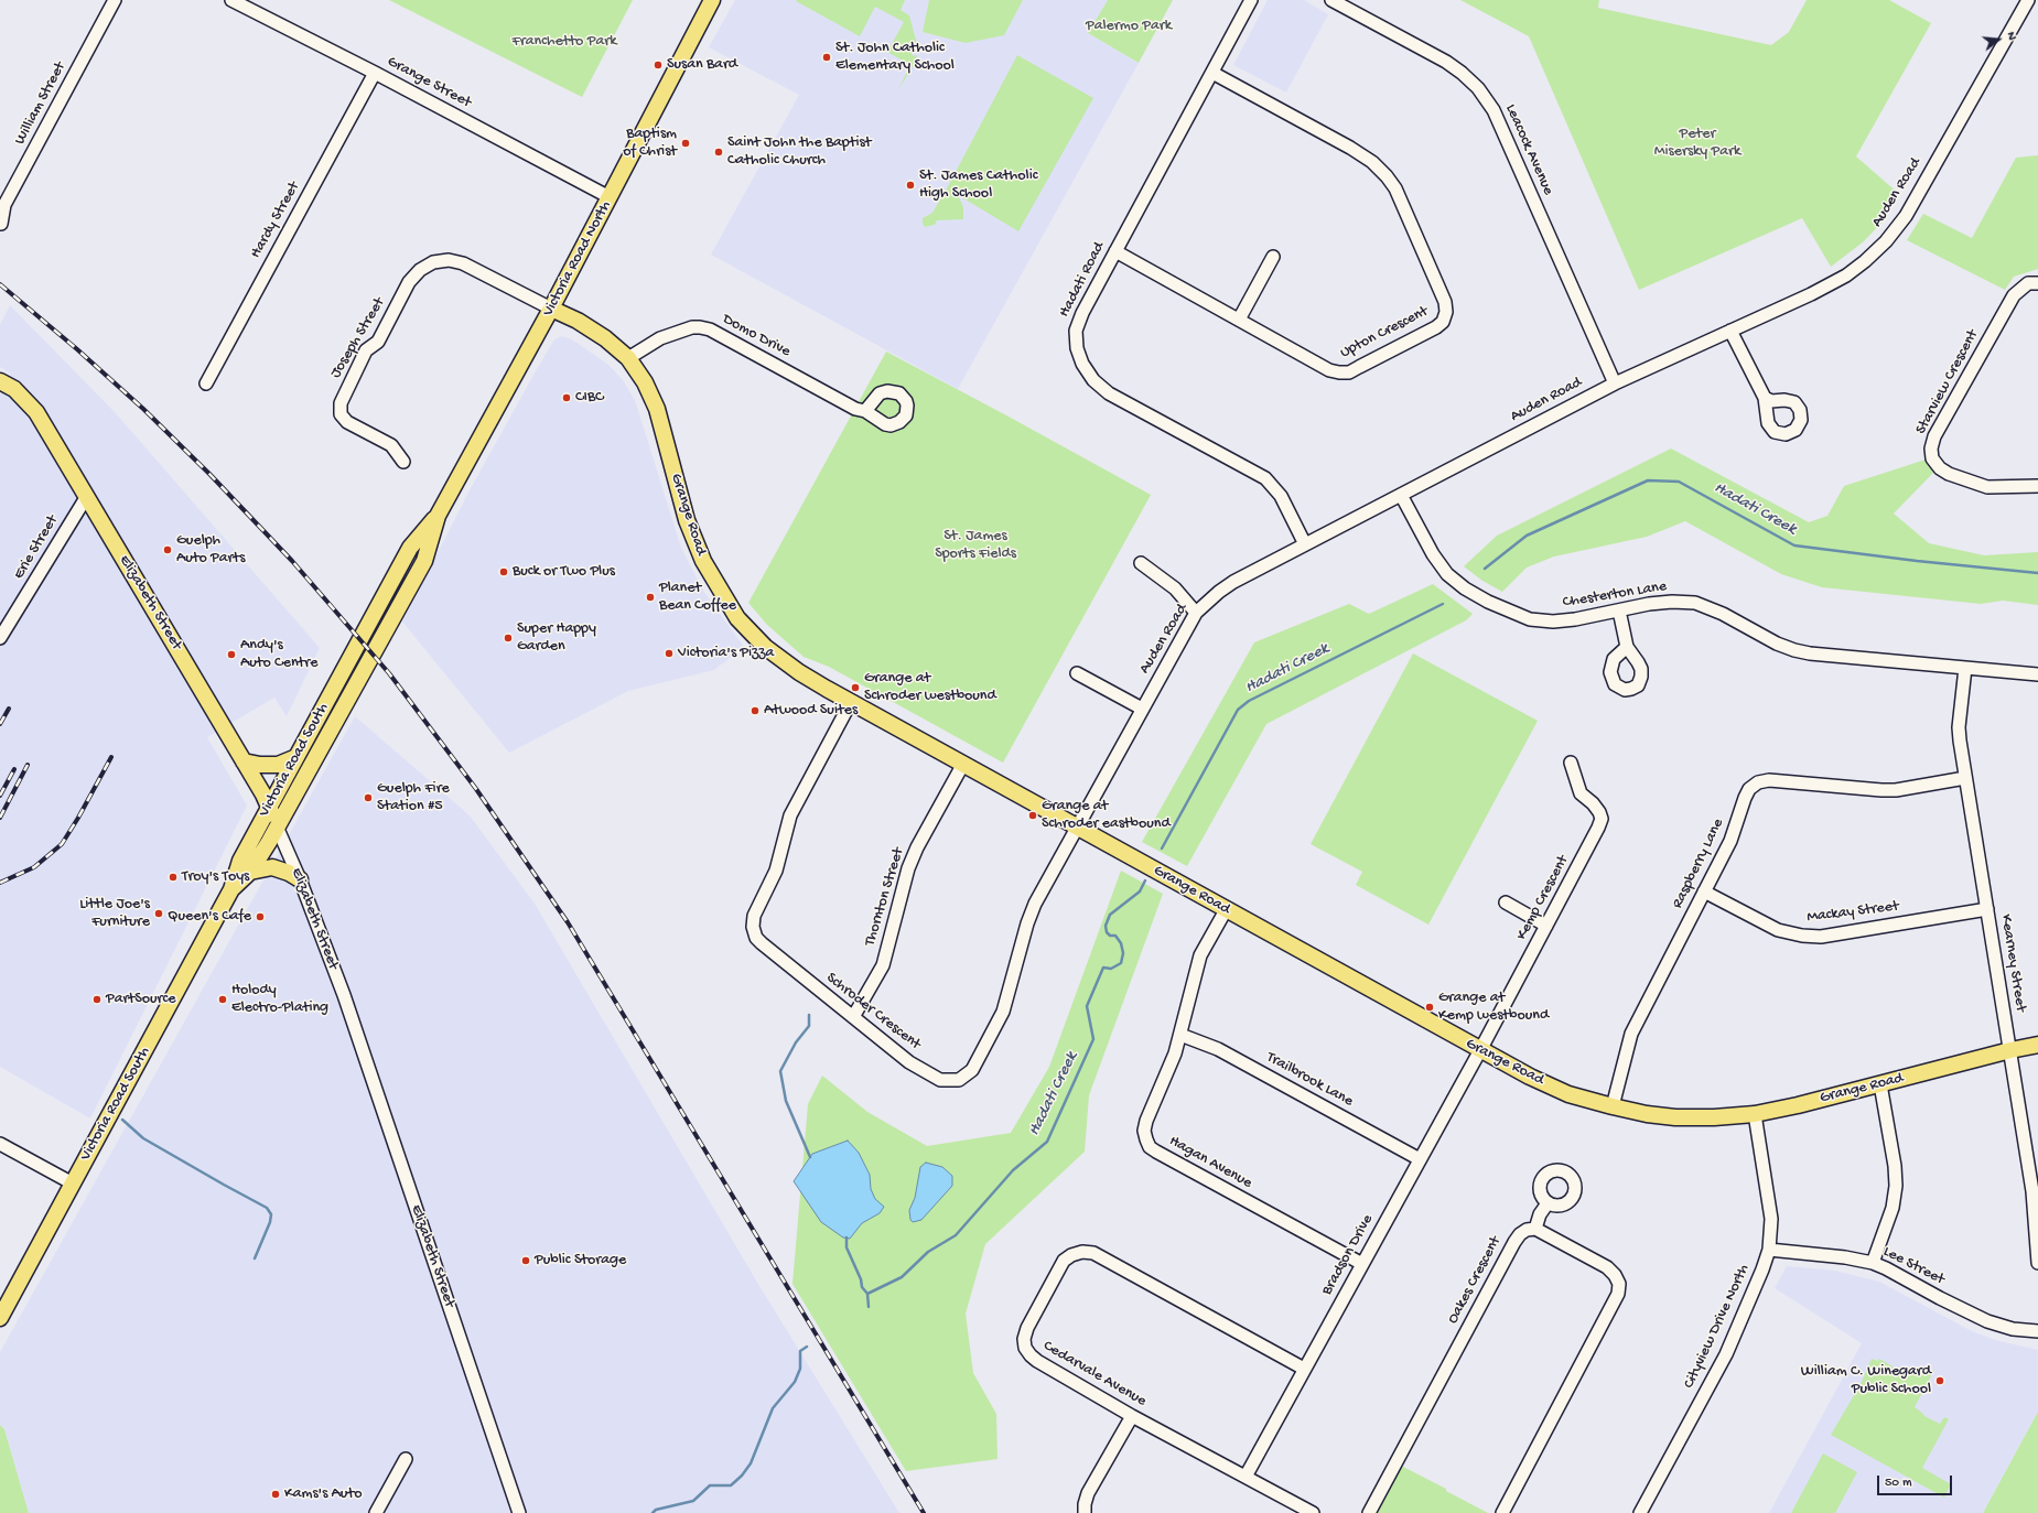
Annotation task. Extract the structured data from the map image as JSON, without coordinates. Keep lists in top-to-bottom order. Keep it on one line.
{"streets":{"main road":["Victoria Road North","Grange Road","Elizabeth Street","Victoria Road South"],"street":["Grange Street","William Street","Leacock Avenue","Auden Road","Hardy Street","Hadati Road","Upton Crescent","Domo Drive","Joseph Street","Starview Crescent","Erie Street","Chesterton Lane","Raspberry Lane","Thornton Street","Kemp Crescent","Mackay Street","Kearney Street","Schroder Crescent","Trailbrook Lane","Hagan Avenue","Bradson Drive","Lee Street","Oakes Crescent","Cityview Drive North","Cedarvale Avenue"]},"crossings":[["Grange Street","Hardy Street"],["Grange Street","Victoria Road North"],["Leacock Avenue","Auden Road"],["Auden Road","Hadati Road"],["Auden Road","Grange Road"],["Auden Road","Chesterton Lane"],["Auden Road","Schroder Crescent"],["Victoria Road North","Joseph Street"],["Victoria Road North","Grange Road"],["Victoria Road North","Victoria Road South"],["Hadati Road","Upton Crescent"],["Domo Drive","Grange Road"],["Joseph Street","Grange Road"],["Grange Road","Raspberry Lane"],["Grange Road","Thornton Street"],["Grange Road","Kemp Crescent"],["Grange Road","Kearney Street"],["Grange Road","Schroder Crescent"],["Grange Road","Hagan Avenue"],["Grange Road","Bradson Drive"],["Grange Road","Cityview Drive North"],["Erie Street","Elizabeth Street"],["Chesterton Lane","Kearney Street"],["Elizabeth Street","Victoria Road South"],["Raspberry Lane","Mackay Street"],["Raspberry Lane","Kearney Street"],["Thornton Street","Schroder Crescent"],["Kemp Crescent","Bradson Drive"],["Mackay Street","Kearney Street"],["Trailbrook Lane","Hagan Avenue"],["Trailbrook Lane","Bradson Drive"],["Hagan Avenue","Bradson Drive"],["Bradson Drive","Cedarvale Avenue"],["Lee Street","Cityview Drive North"]],"water":["Hadati Creek"],"parks":["Palermo Park","Franchetto Park","Peter Misersky Park","St. James Sports Fields"],"places":["St. John Catholic Elementary School","Susan Bard","Baptism of Christ","Saint John the Baptist Catholic Church","St. James Catholic High School","CIBC","Guelph Auto Parts","Buck or Two Plus","Planet Bean Coffee","Super Happy Garden","Victoria's Pizza","Andy's Auto Centre","Grange at Schroder westbound","Atwood Suites","Guelph Fire Station #5","Grange at Schroder eastbound","Troy's Toys","Little Joe's Furniture","Queen's Cafe","PartSource","Holody Electro-Plating","Grange at Kemp westbound","Public Storage","William C. Winegard Public School","Kams's Auto"],"scale_bar":"50 m","north":"right"}
